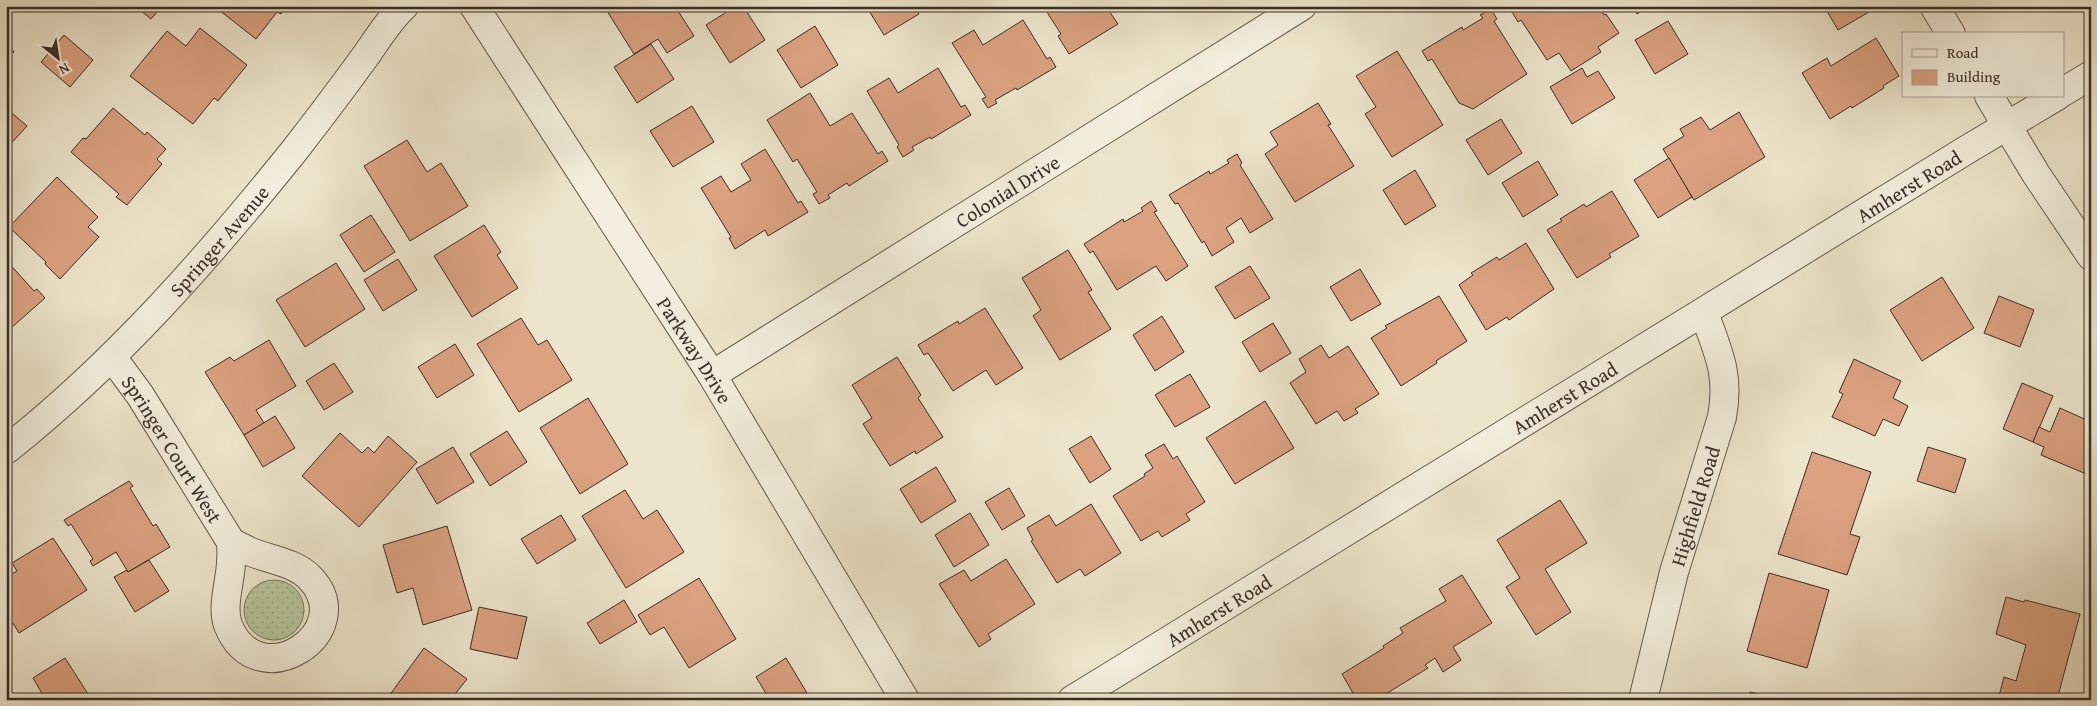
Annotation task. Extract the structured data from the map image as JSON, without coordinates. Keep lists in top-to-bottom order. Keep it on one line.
{"streets":{"street":["Amherst Road","Colonial Drive","Springer Avenue","Parkway Drive","Springer Court West","Highfield Road"]},"crossings":[["Amherst Road","Highfield Road"],["Colonial Drive","Parkway Drive"],["Springer Avenue","Springer Court West"]],"legend":["Road","Building"],"north":"bottom right"}
